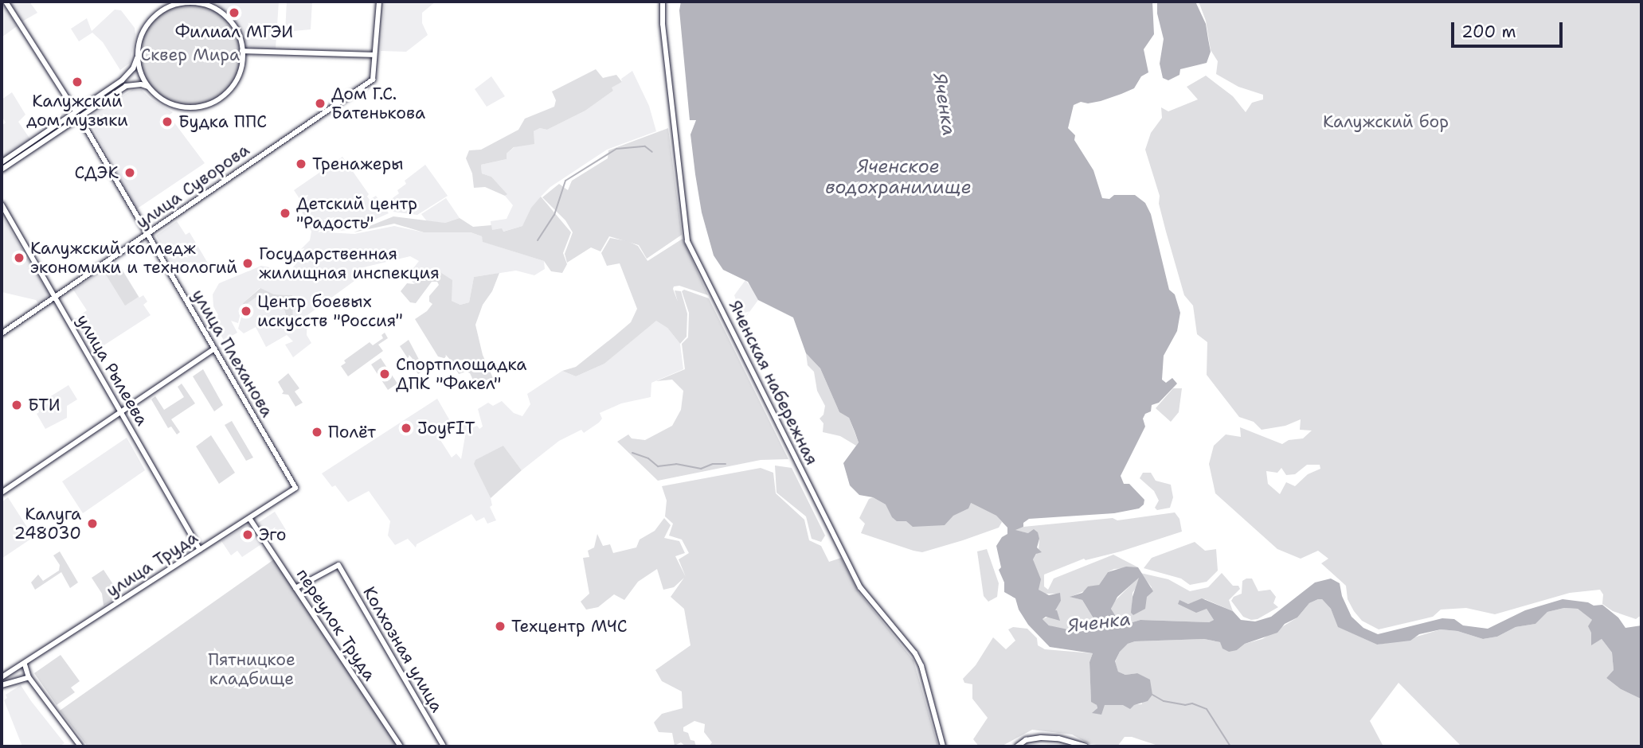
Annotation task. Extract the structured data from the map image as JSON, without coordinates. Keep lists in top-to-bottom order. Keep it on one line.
{"streets":{"street":["улица Суворова","улица Плеханова","улица Рылеева","Яченская набережная","улица Труда","переулок Труда","Колхозная улица"]},"crossings":[["улица Суворова","улица Плеханова"],["улица Суворова","улица Рылеева"],["улица Плеханова","улица Труда"],["улица Рылеева","улица Труда"],["улица Труда","переулок Труда"],["переулок Труда","Колхозная улица"]],"water":["Яченка","Яченское водохранилище"],"parks":["Сквер Мира","Калужский бор","Пятницкое кладбище"],"places":["Филиал МГЭИ","Калужский дом музыки","Дом Г.С. Батенькова","Будка ППС","Тренажеры","СДЭК","Детский центр \"Радость\"","Калужский колледж экономики и технологий","Государственная жилищная инспекция","Центр боевых искусств \"Россия\"","Спортплощадка ДПК \"Факел\"","БТИ","JoyFIT","Полёт","Калуга 248030","Эго","Техцентр МЧС"],"scale_bar":"200 m"}
